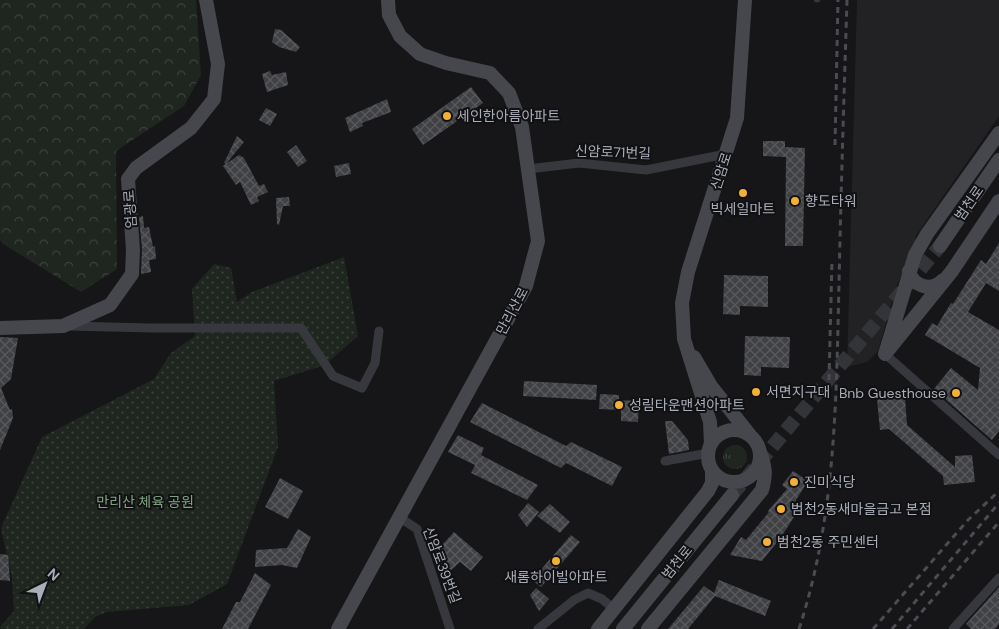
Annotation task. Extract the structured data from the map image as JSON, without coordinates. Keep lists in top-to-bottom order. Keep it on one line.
{"streets":{"main road":["신암로","범천로","엄광로","만리산로"],"street":["신암로71번길","신암로39번길"]},"crossings":[["신암로71번길","신암로"],["신암로71번길","만리산로"],["만리산로","신암로39번길"]],"parks":["만리산 체육 공원"],"places":["세인한아름아파트","빅세일마트","향도타워","서면지구대","Bnb Guesthouse","성림타운맨션아파트","진미식당","범천2동새마을금고 본점","범천2동 주민센터","새롬하이빌아파트"],"north":"top right"}
